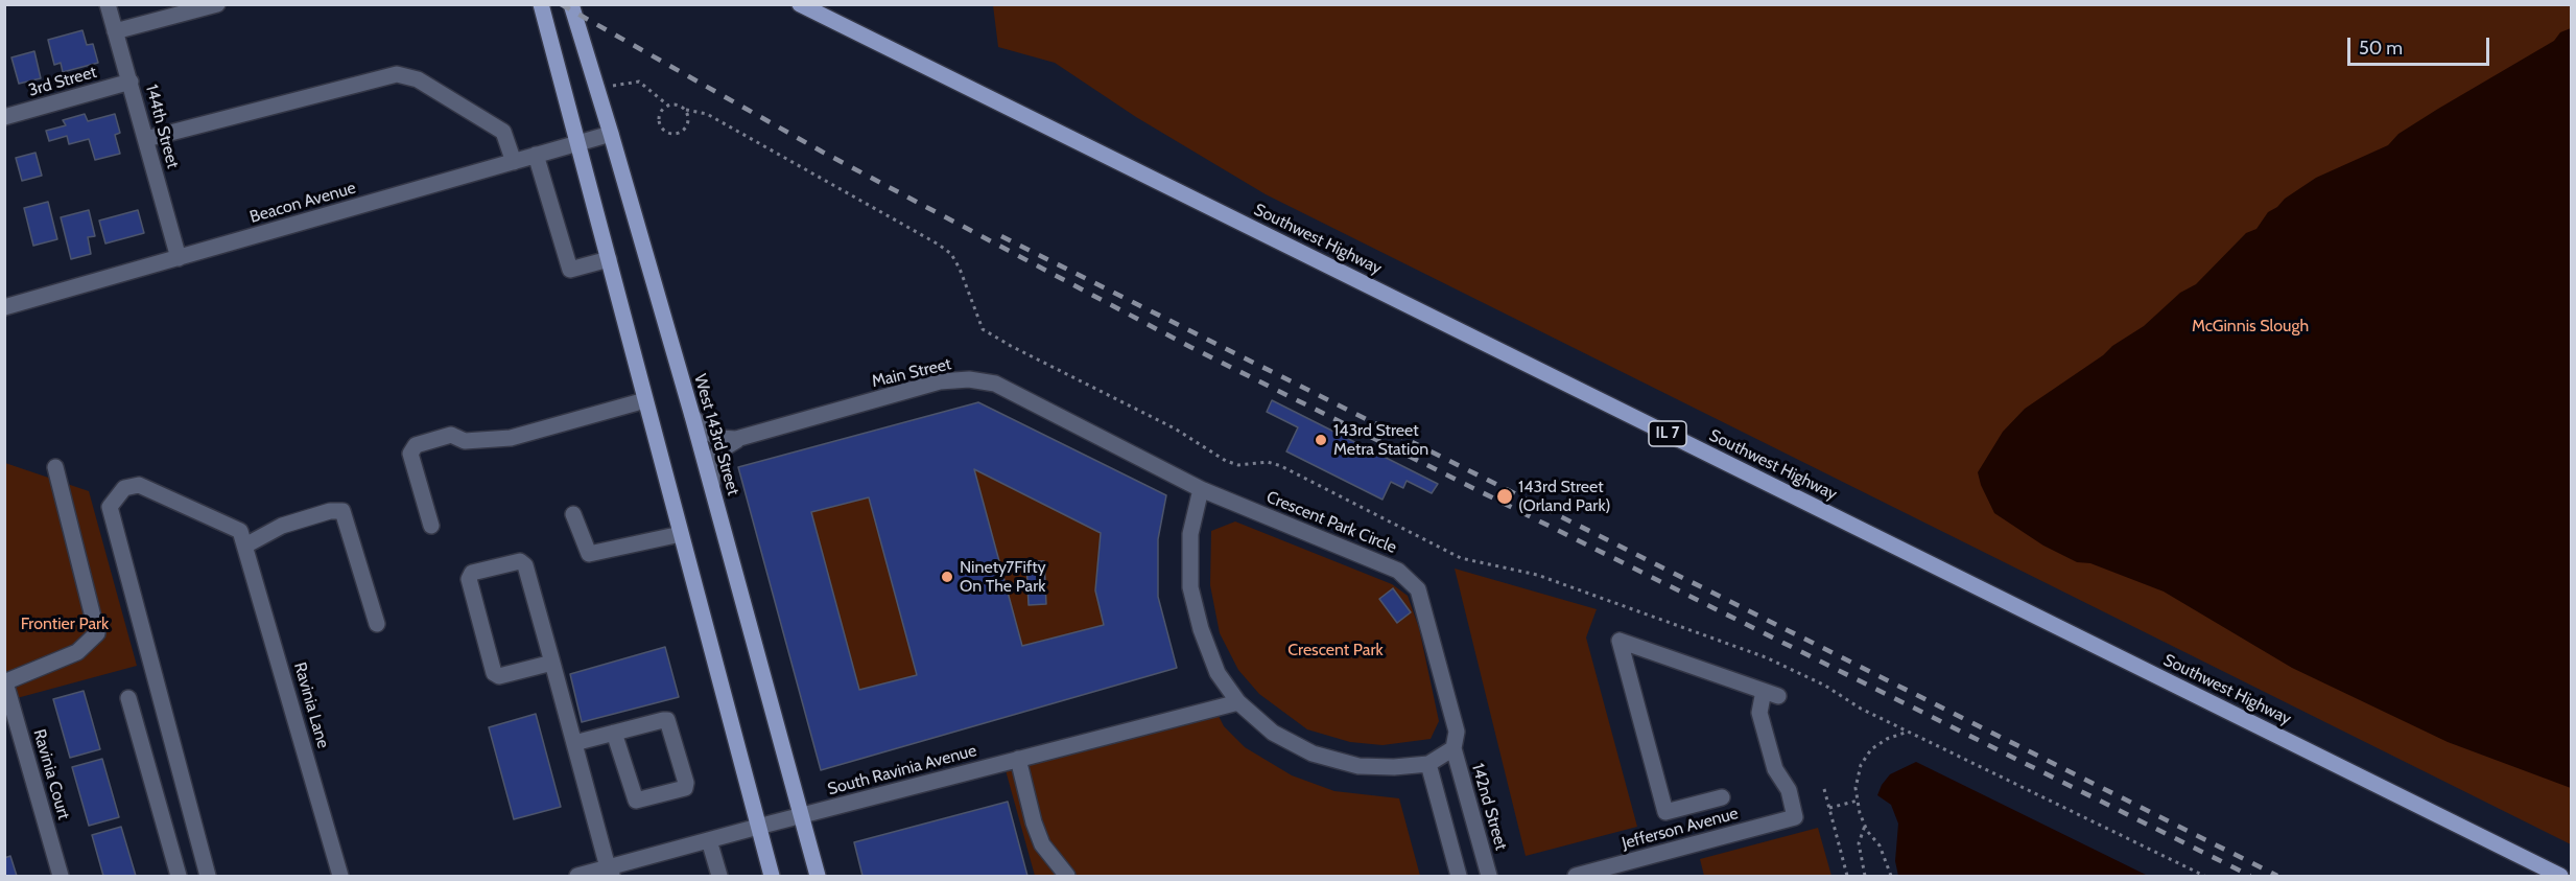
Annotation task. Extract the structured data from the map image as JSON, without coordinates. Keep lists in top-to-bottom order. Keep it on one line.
{"streets":{"main road":["Southwest Highway","IL 7","West 143rd Street"],"street":["3rd Street","144th Street","Beacon Avenue","Main Street","Crescent Park Circle","Ravinia Lane","South Ravinia Avenue","Ravinia Court","142nd Street","Jefferson Avenue"]},"crossings":[["3rd Street","144th Street"],["144th Street","Beacon Avenue"],["Beacon Avenue","West 143rd Street"],["Main Street","West 143rd Street"],["Main Street","Crescent Park Circle"],["West 143rd Street","South Ravinia Avenue"],["Crescent Park Circle","142nd Street"]],"parks":["McGinnis Slough","Frontier Park","Crescent Park"],"places":["143rd Street Metra Station","143rd Street (Orland Park)","Ninety7Fifty On The Park"],"scale_bar":"50 m"}
